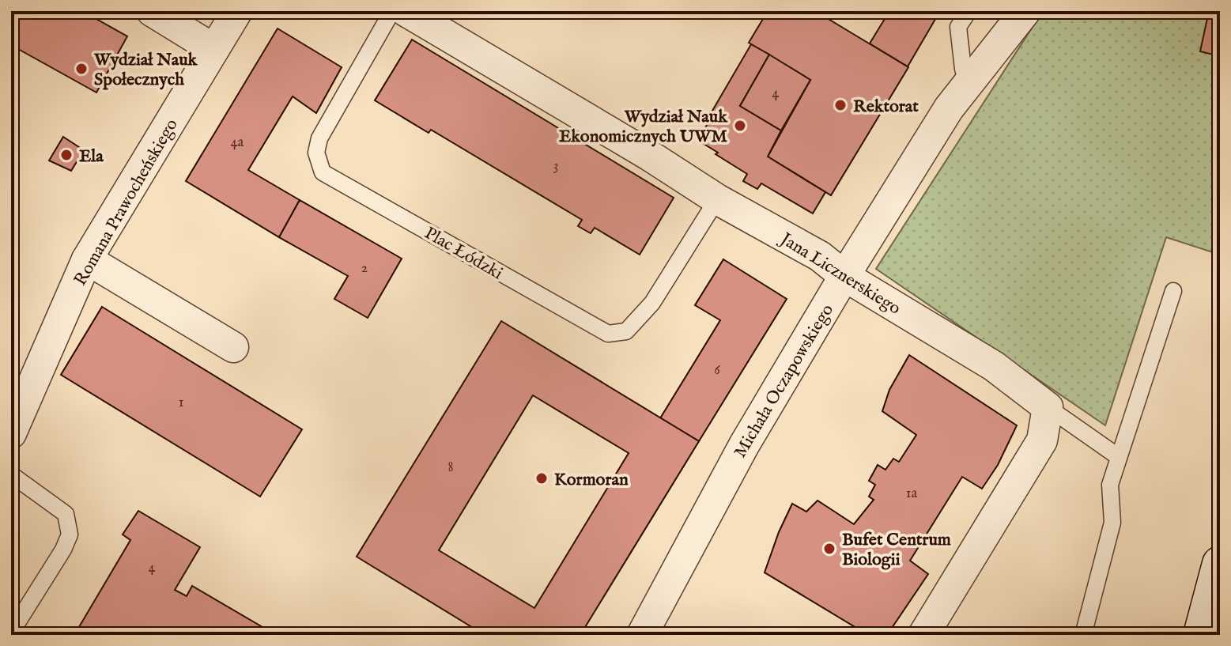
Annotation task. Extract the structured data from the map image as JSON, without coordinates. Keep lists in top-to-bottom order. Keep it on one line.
{"streets":{"street":["Romana Prawocheńskiego","Jana Licznerskiego","Michała Oczapowskiego"],"lane":["Plac Łódzki"]},"crossings":[["Plac Łódzki","Jana Licznerskiego"],["Jana Licznerskiego","Michała Oczapowskiego"]],"places":["Wydział Nauk Społecznych","Rektorat","Wydział Nauk Ekonomicznych UWM","Ela","Kormoran","Bufet Centrum Biologii"],"house_numbers":["4","4a","3","2","6","1","8","1a","4"]}
